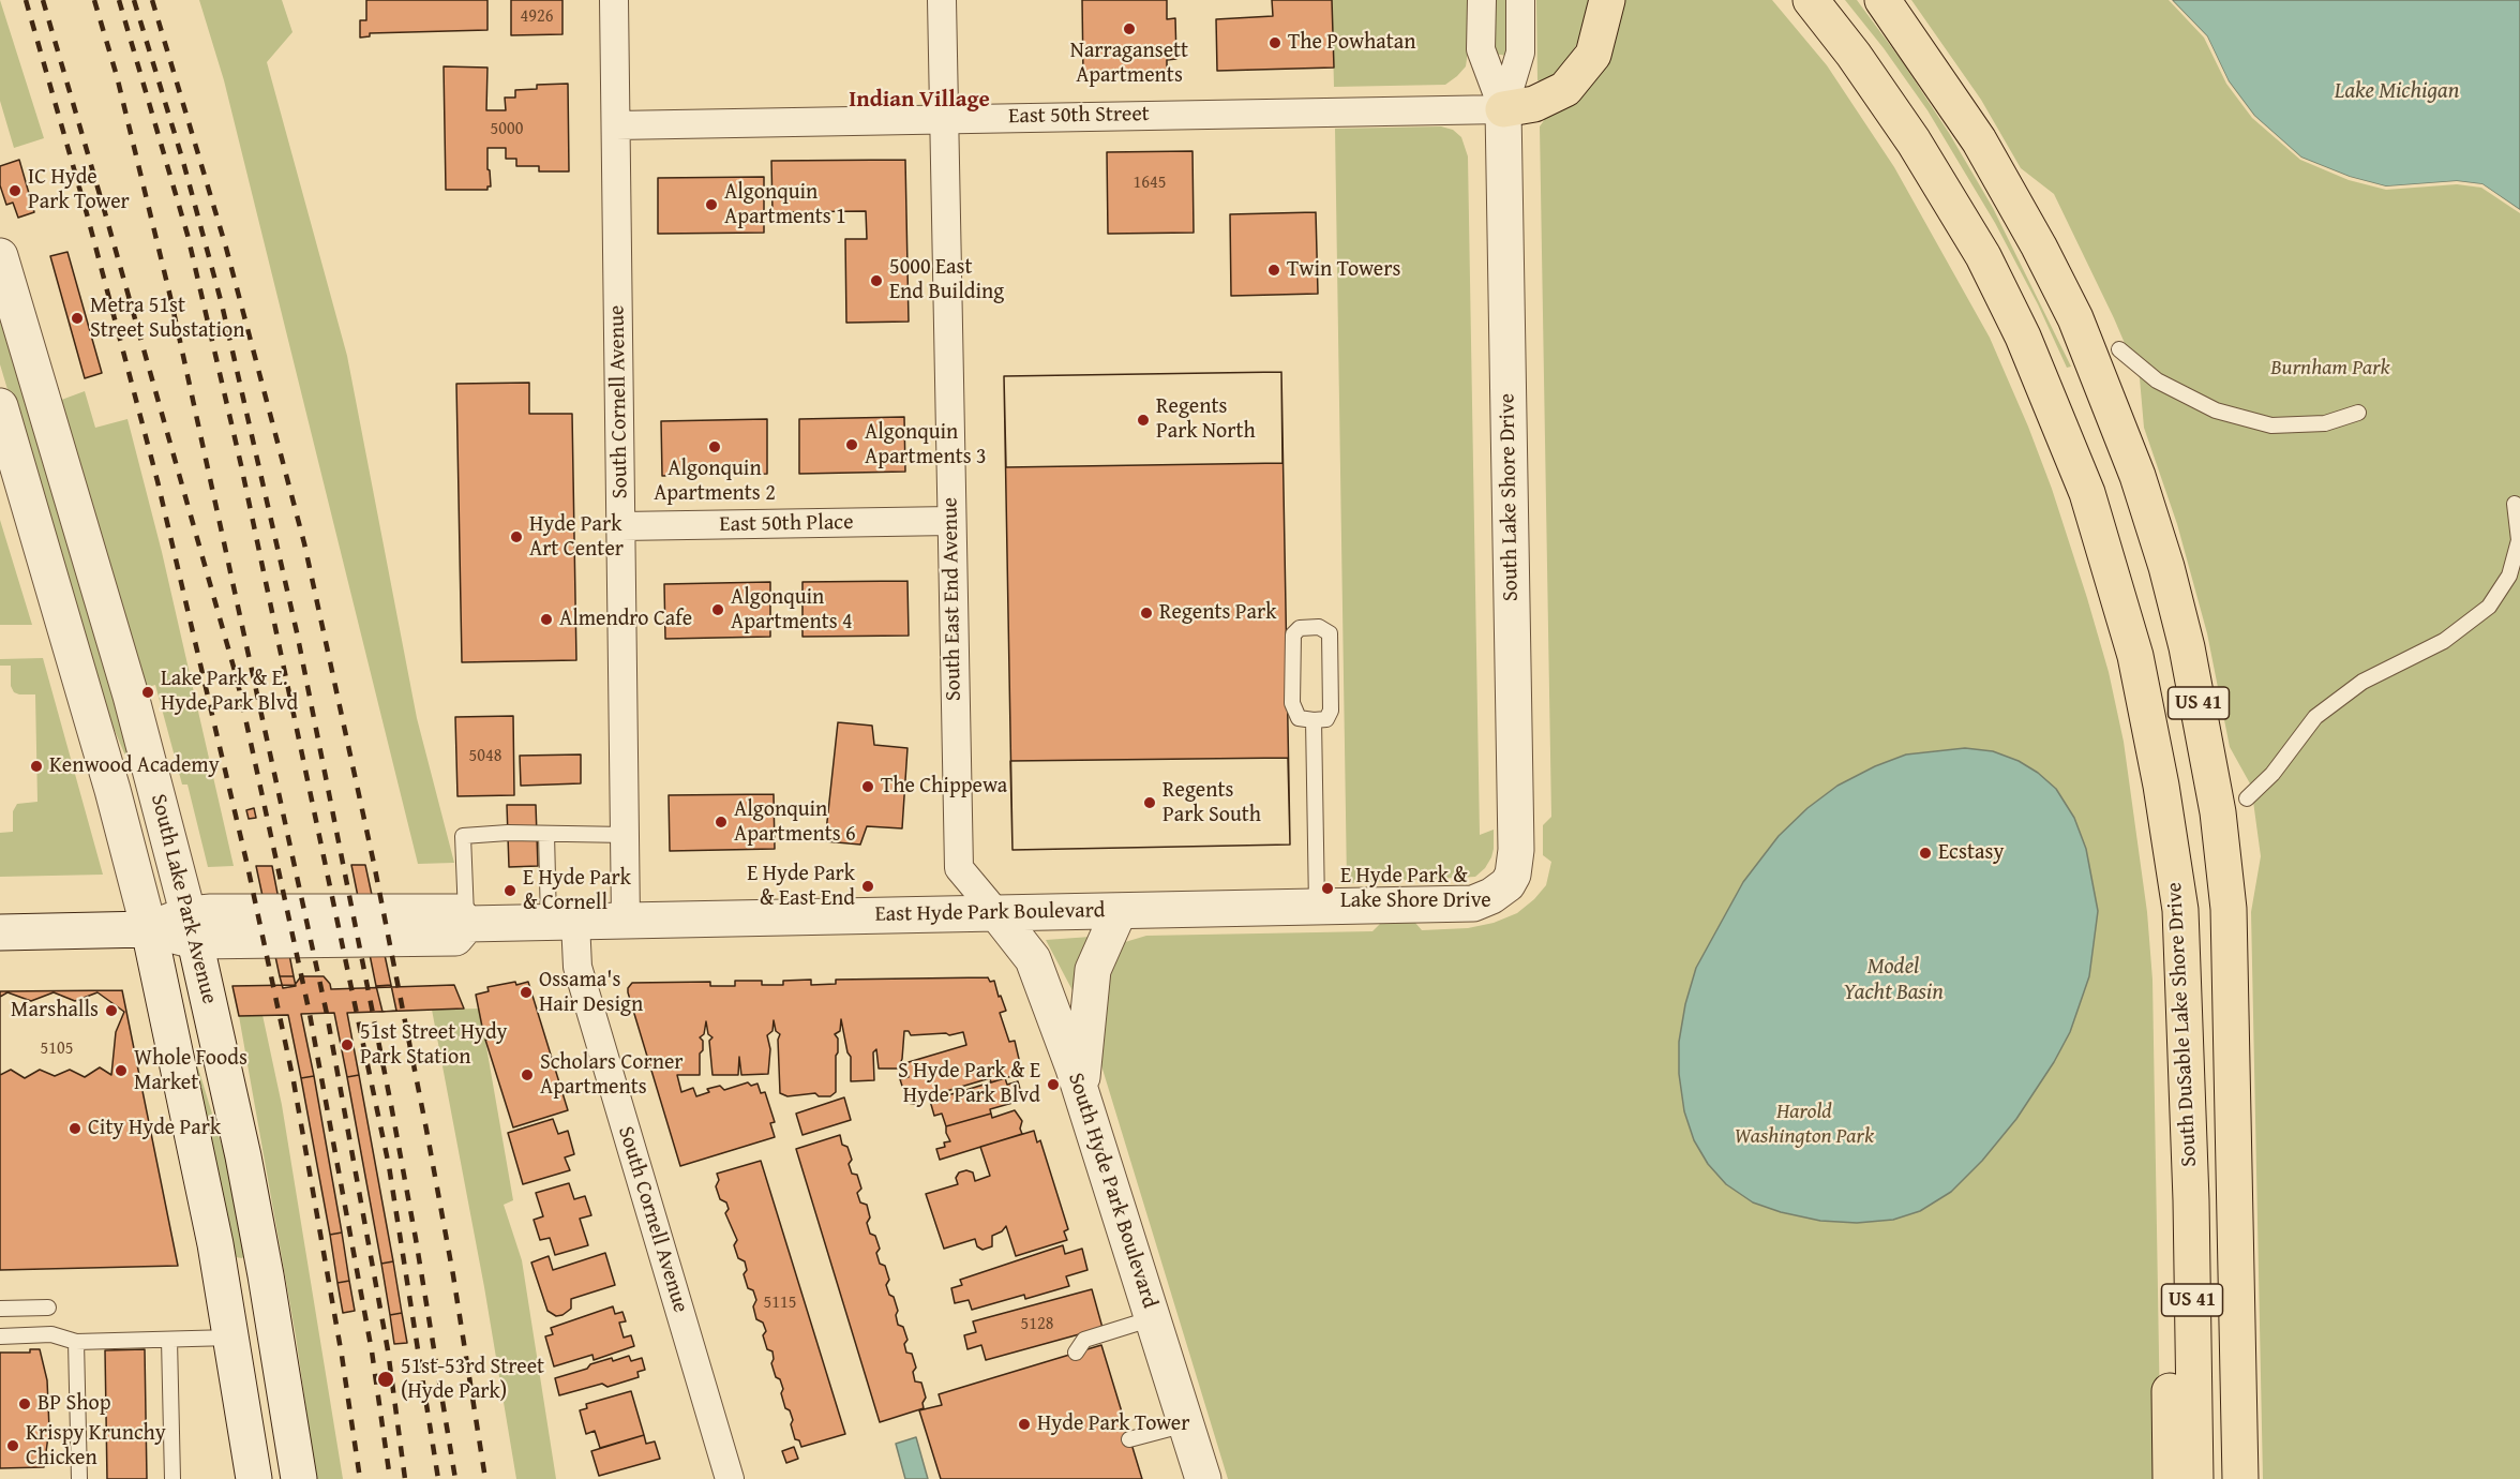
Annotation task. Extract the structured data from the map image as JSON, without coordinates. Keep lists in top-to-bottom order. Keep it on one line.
{"streets":{"highway":["US 41","South DuSable Lake Shore Drive"],"street":["East 50th Street","South Cornell Avenue","South Lake Shore Drive","East 50th Place","South East End Avenue","South Lake Park Avenue","East Hyde Park Boulevard","South Hyde Park Boulevard"]},"crossings":[["East 50th Street","South Cornell Avenue"],["East 50th Street","South Lake Shore Drive"],["East 50th Street","South East End Avenue"],["South Cornell Avenue","East 50th Place"],["South Cornell Avenue","East Hyde Park Boulevard"],["South Lake Shore Drive","East Hyde Park Boulevard"],["East 50th Place","South East End Avenue"],["South East End Avenue","East Hyde Park Boulevard"],["South East End Avenue","South Hyde Park Boulevard"],["South Lake Park Avenue","East Hyde Park Boulevard"],["East Hyde Park Boulevard","South Hyde Park Boulevard"]],"districts":["Indian Village"],"water":["Lake Michigan","Model Yacht Basin"],"parks":["Burnham Park","Harold Washington Park"],"places":["Narragansett Apartments","The Powhatan","IC Hyde Park Tower","Algonquin Apartments 1","Twin Towers","5000 East End Building","Metra 51st Street Substation","Regents Park North","Algonquin Apartments 3","Algonquin Apartments 2","Hyde Park Art Center","Algonquin Apartments 4","Regents Park","Almendro Cafe","Lake Park & E. Hyde Park Blvd","Kenwood Academy","The Chippewa","Regents Park South","Algonquin Apartments 6","Ecstasy","E Hyde Park & East End","E Hyde Park & Lake Shore Drive","E Hyde Park & Cornell","Ossama's Hair Design","Marshalls","51st Street Hydy Park Station","Whole Foods Market","Scholars Corner Apartments","S Hyde Park & E Hyde Park Blvd","City Hyde Park","51st-53rd Street (Hyde Park)","BP Shop","Hyde Park Tower","Krispy Krunchy Chicken"],"house_numbers":["4926","5000","1645","5048","5105","5115","5128"]}
